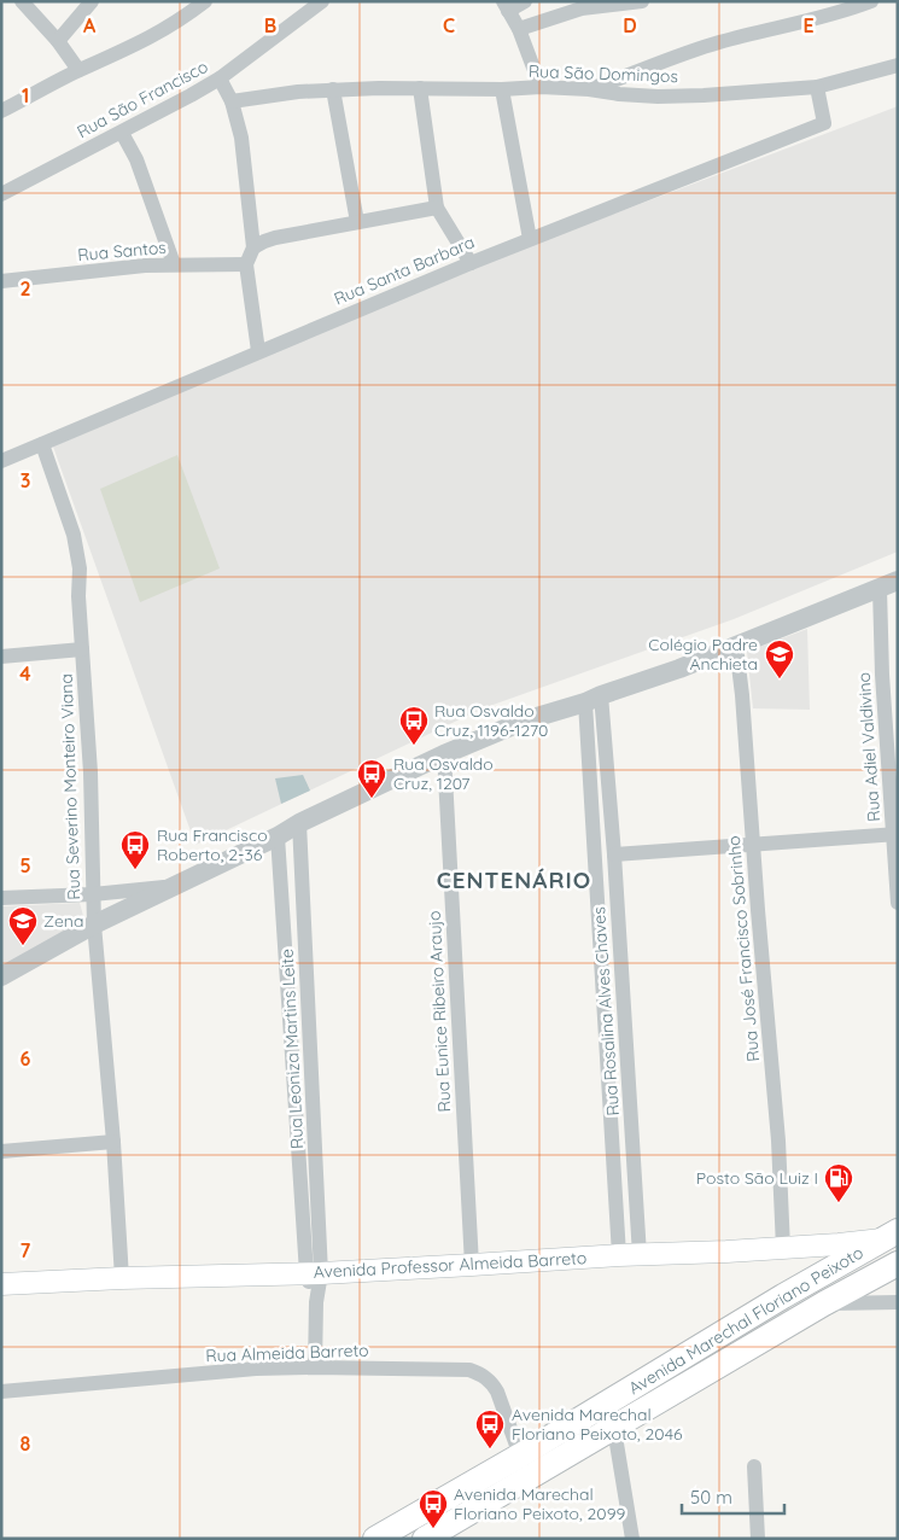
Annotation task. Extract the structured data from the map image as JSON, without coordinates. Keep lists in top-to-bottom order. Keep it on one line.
{"streets":{"main road":["Avenida Professor Almeida Barreto","Avenida Marechal Floriano Peixoto"],"street":["Rua São Domingos","Rua São Francisco","Rua Santos","Rua Santa Barbara","Rua Adiel Valdivino","Rua Severino Monteiro Viana","Rua José Francisco Sobrinho","Rua Eunice Ribeiro Araujo","Rua Rosalina Alves Chaves","Rua Leoniza Martins Leite","Rua Almeida Barreto"]},"crossings":[["Rua São Domingos","Rua Santa Barbara"],["Rua Santa Barbara","Rua Severino Monteiro Viana"],["Rua Severino Monteiro Viana","Avenida Professor Almeida Barreto"],["Rua José Francisco Sobrinho","Avenida Professor Almeida Barreto"],["Rua Eunice Ribeiro Araujo","Avenida Professor Almeida Barreto"],["Rua Rosalina Alves Chaves","Avenida Professor Almeida Barreto"],["Rua Leoniza Martins Leite","Avenida Professor Almeida Barreto"],["Avenida Professor Almeida Barreto","Avenida Marechal Floriano Peixoto"],["Avenida Marechal Floriano Peixoto","Rua Almeida Barreto"]],"districts":["CENTENÁRIO"],"places":{"school or university":["Colégio Padre Anchieta","Zena"],"bus stop":["Rua Osvaldo Cruz, 1196-1270","Rua Osvaldo Cruz, 1207","Rua Francisco Roberto, 2-36","Avenida Marechal Floriano Peixoto, 2046","Avenida Marechal Floriano Peixoto, 2099"],"fuel station":["Posto São Luiz I"]},"scale_bar":"50 m","grid":{"columns":["A","B","C","D","E"],"rows":["1","2","3","4","5","6","7","8"]}}
